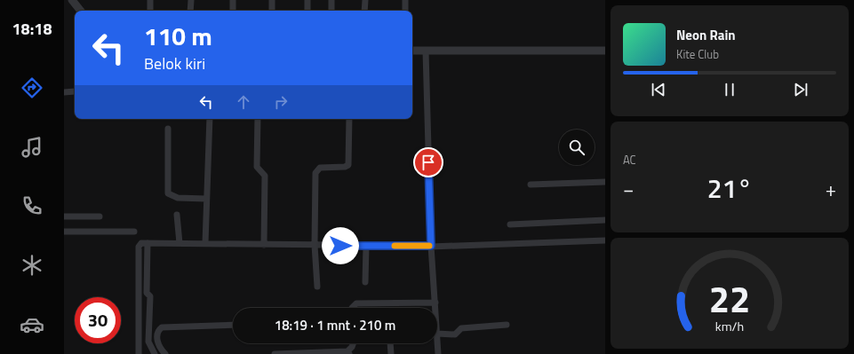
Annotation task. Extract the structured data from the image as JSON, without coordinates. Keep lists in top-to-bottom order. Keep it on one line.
{"page":{"tabs":"18:18","turn":["110 m","Belok kiri"],"song":["Neon Rain","Kite Club"],"tile":"AC","heat":["−","21°","+"],"limit":"30","trip":"18:19 · 1 mnt · 210 m","gauge":["22","km/h"]}}
